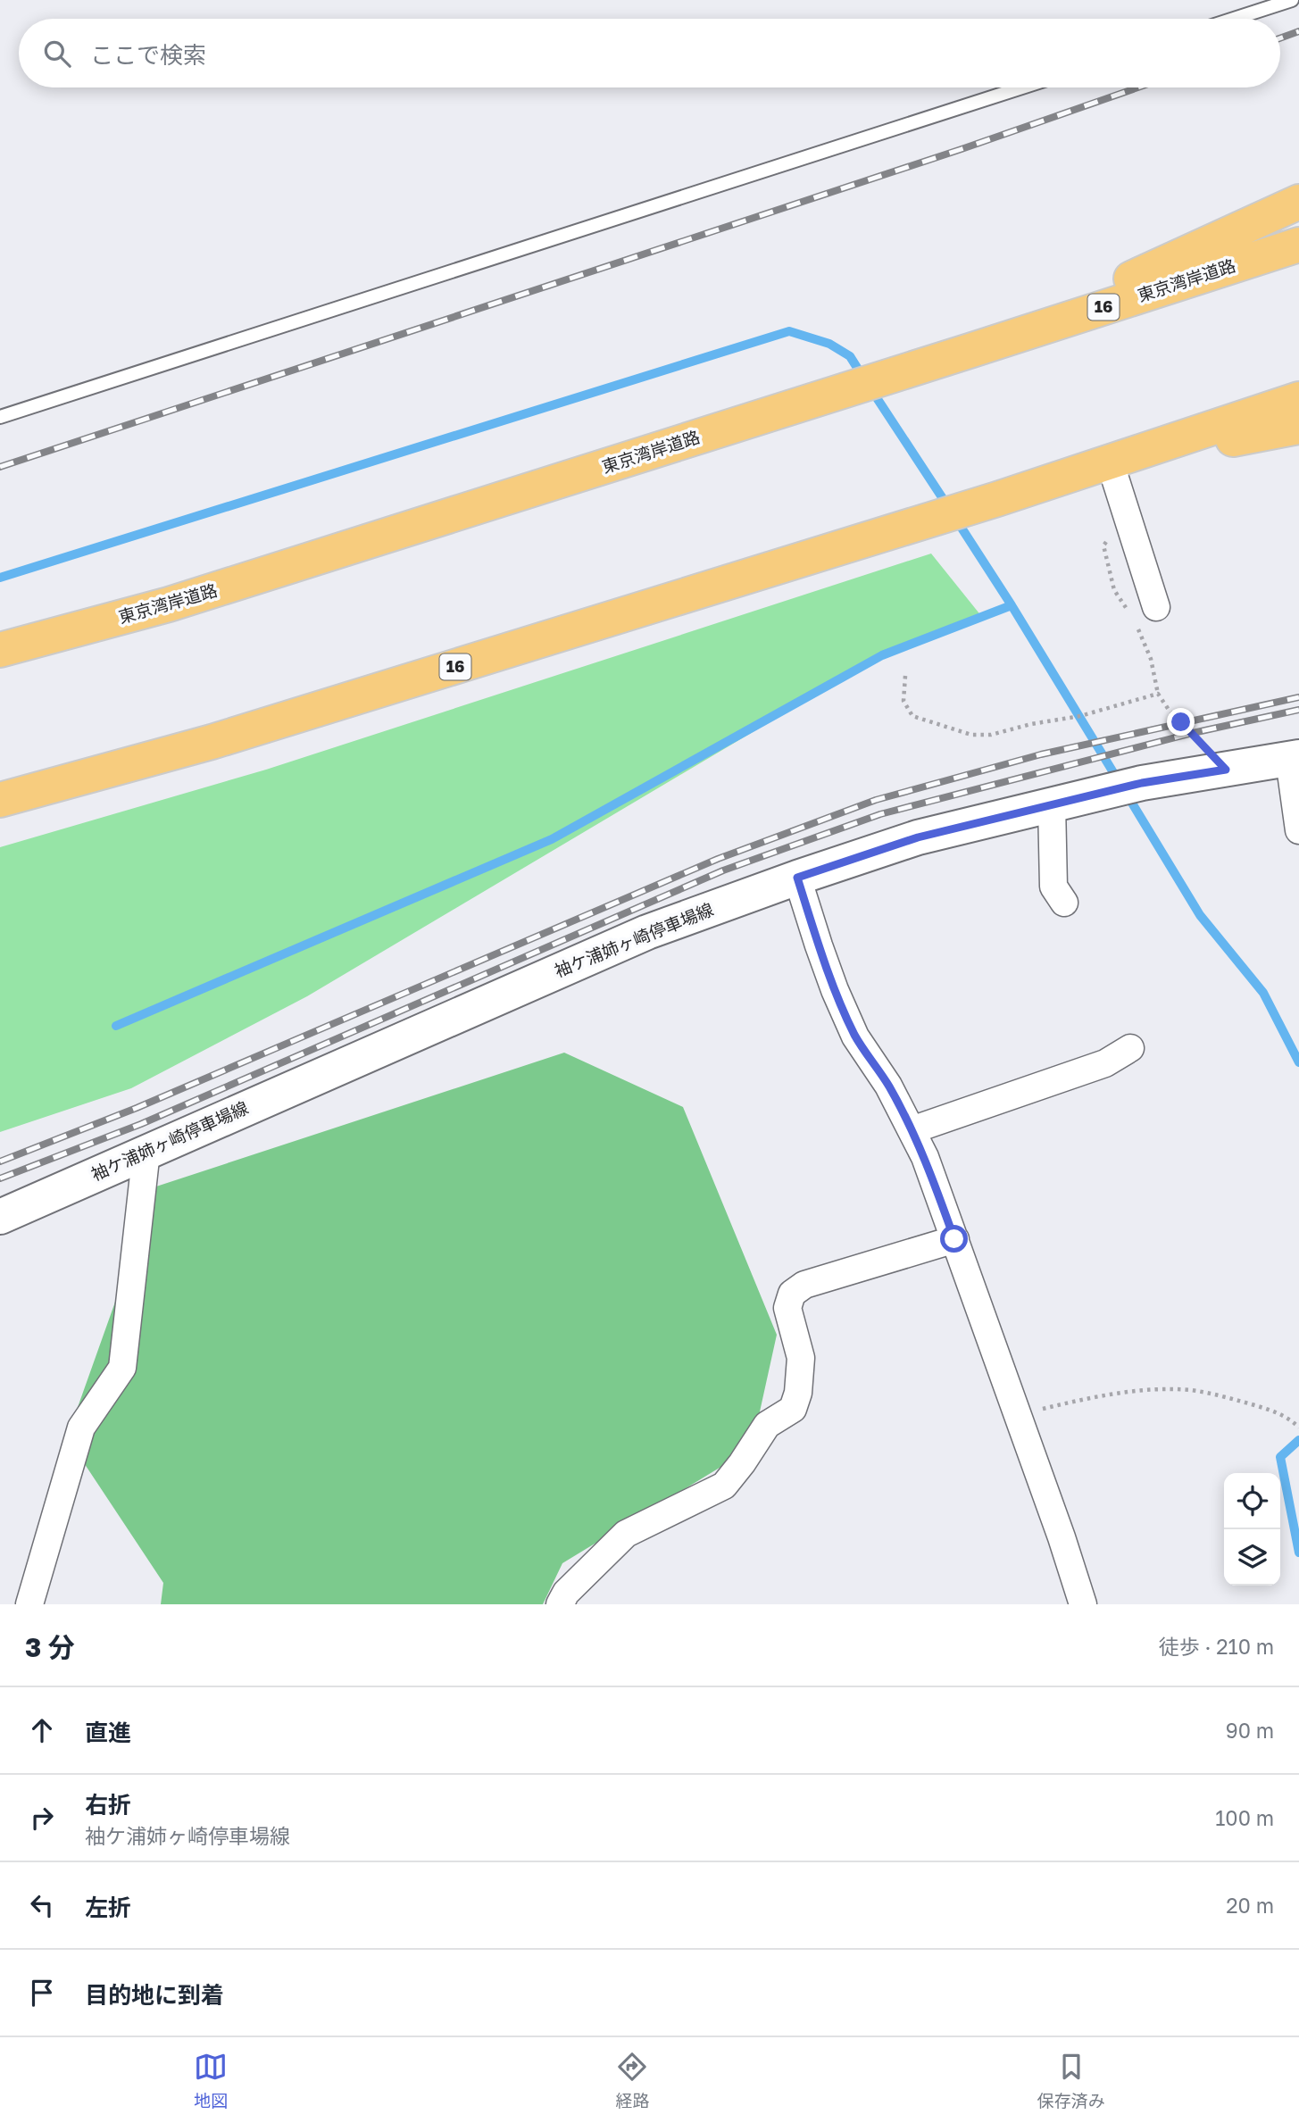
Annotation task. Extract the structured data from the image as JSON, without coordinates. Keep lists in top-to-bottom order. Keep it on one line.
{"streets":{"highway":["東京湾岸道路","16"],"main road":["袖ケ浦姉ヶ崎停車場線"]},"page":{"search":"ここで検索","heading":["3 分","徒歩 · 210 m"],"list":[["直進","90 m"],["右折","袖ケ浦姉ヶ崎停車場線","100 m"],["左折","20 m"],"目的地に到着"],"nav":["地図","経路","保存済み"]}}
